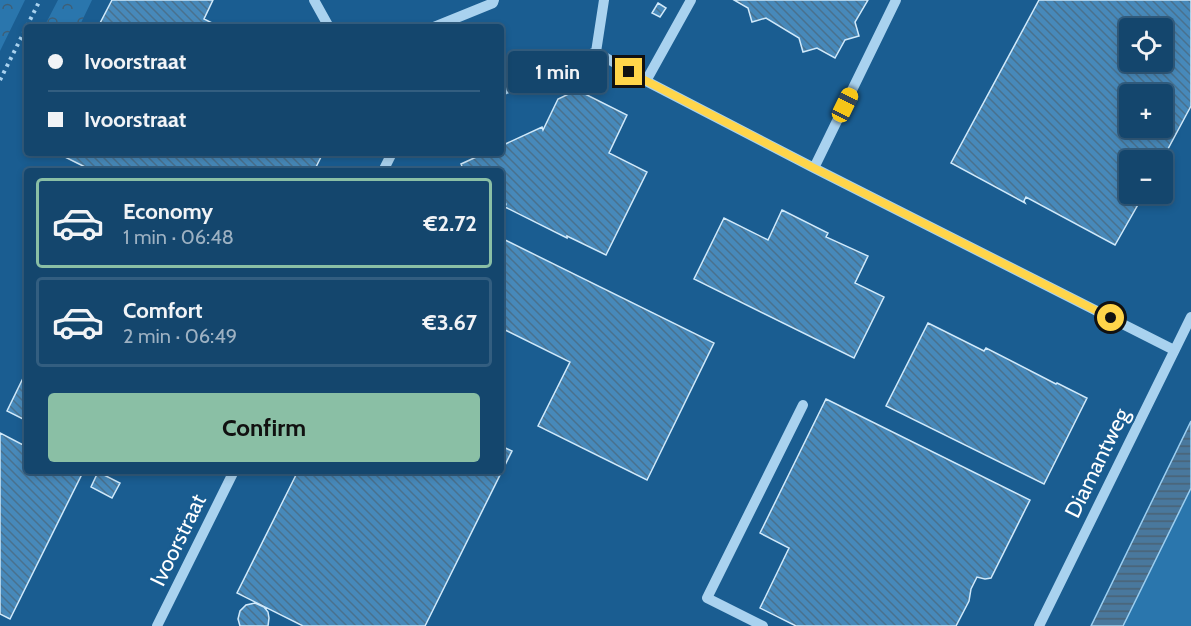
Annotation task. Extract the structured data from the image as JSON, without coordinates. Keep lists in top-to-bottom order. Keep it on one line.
{"streets":{"street":["Diamantweg","Ivoorstraat"]},"page":{"map_buttons":["+","−"],"banner":["Ivoorstraat","Ivoorstraat"],"bubble":"1 min","list":[{"name":"Economy","note":"1 min · 06:48","value":"€2.72"},{"name":"Comfort","note":"2 min · 06:49","value":"€3.67"}],"buttons":"Confirm"}}
